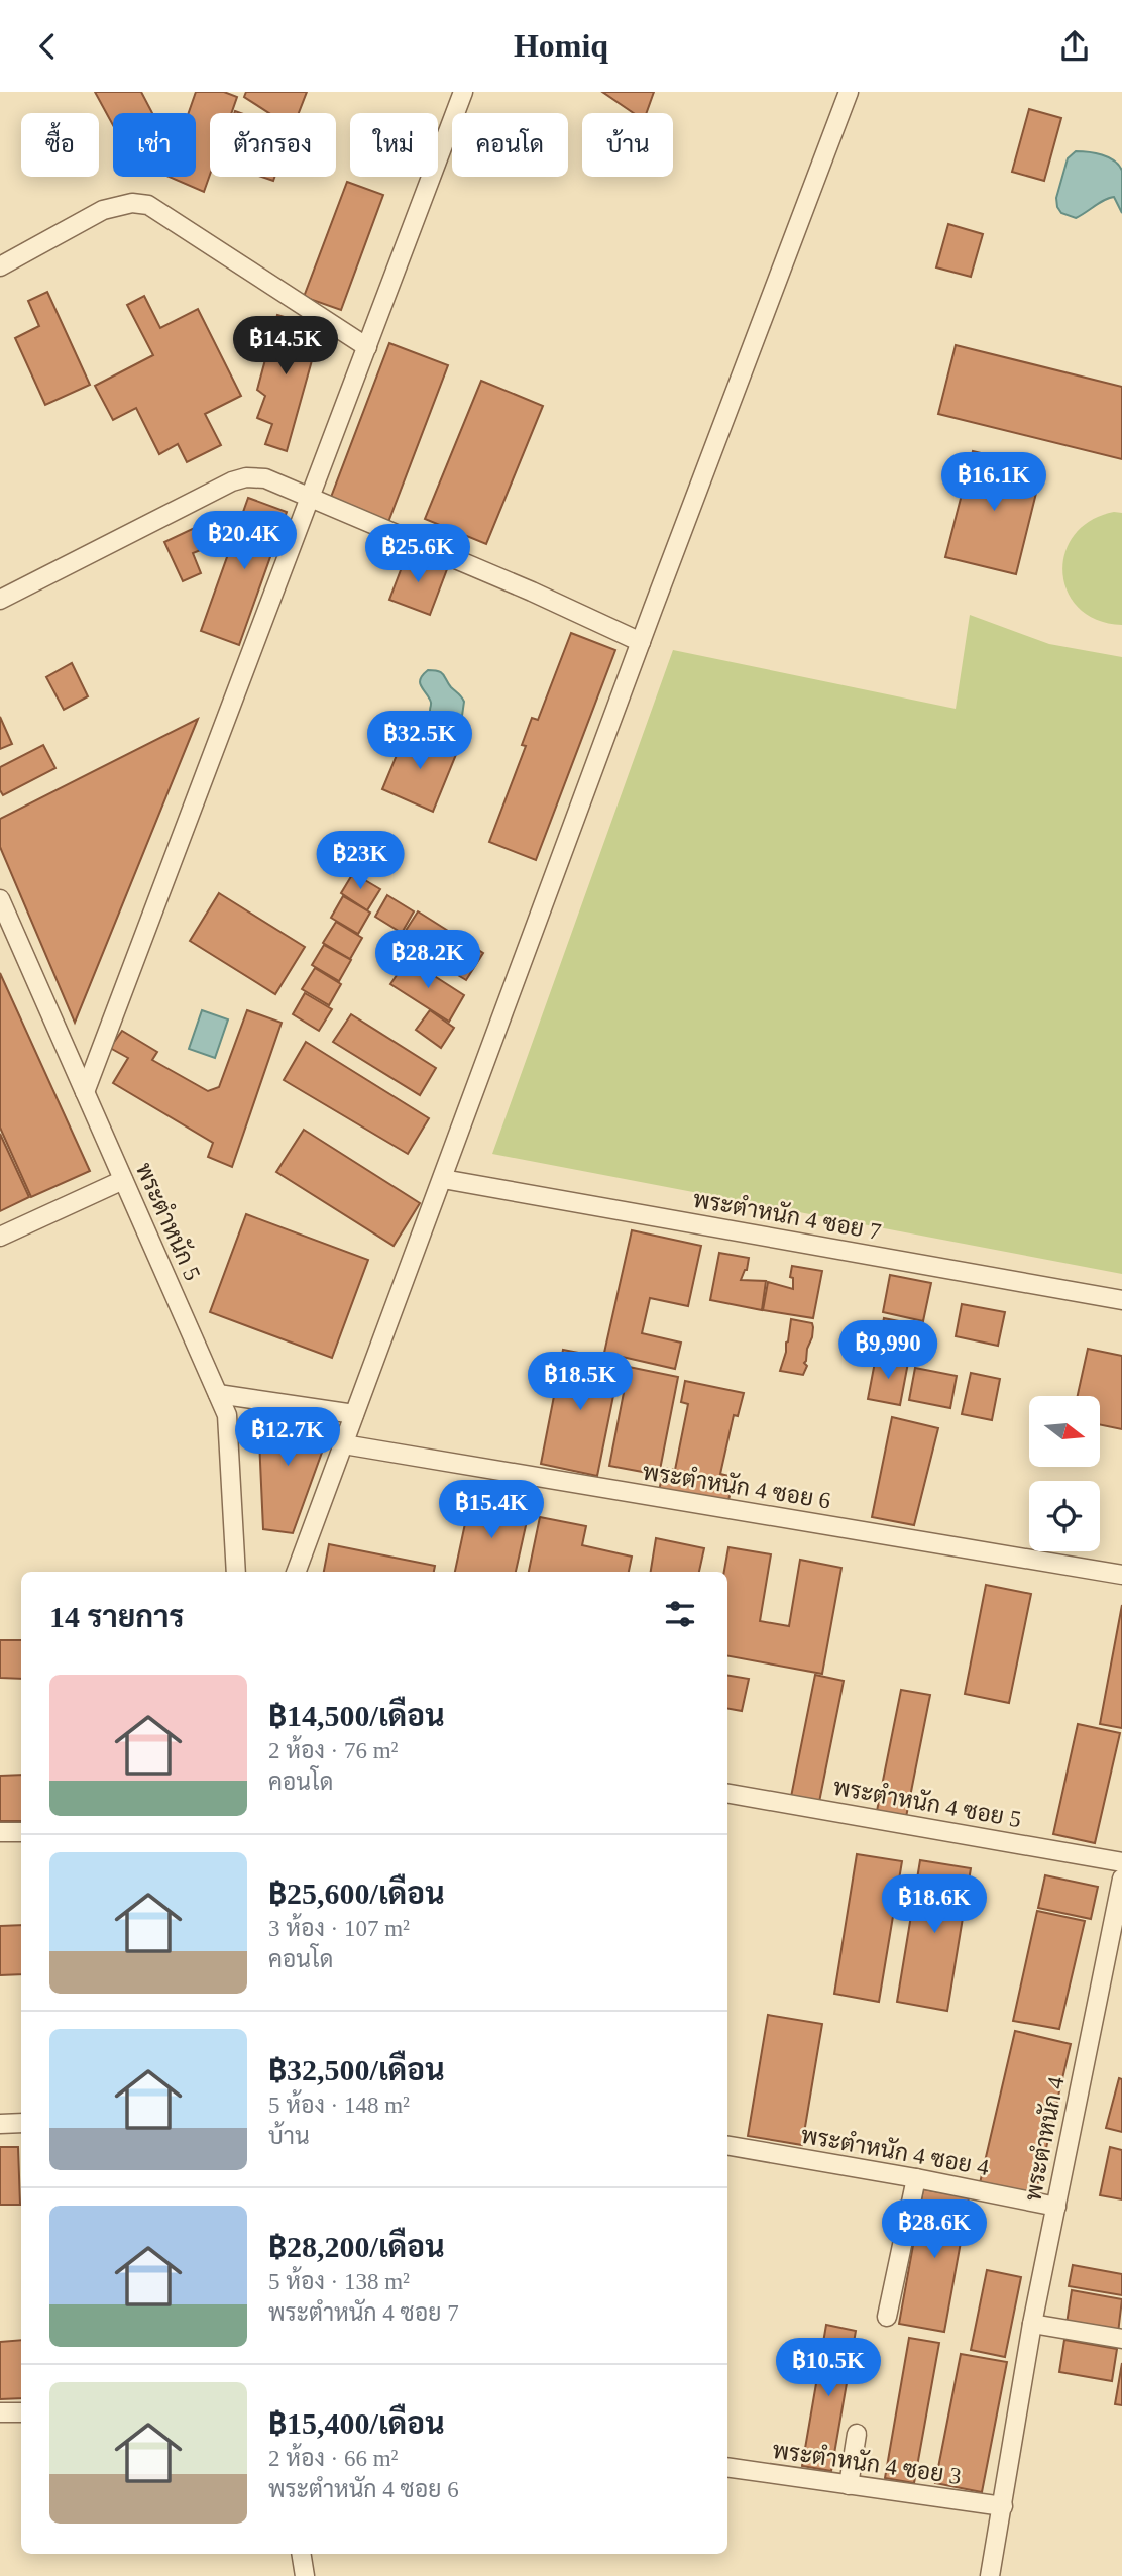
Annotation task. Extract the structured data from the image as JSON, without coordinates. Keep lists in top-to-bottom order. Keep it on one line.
{"streets":{"street":["พระตำหนัก 4 ซอย 7","พระตำหนัก 5","พระตำหนัก 4 ซอย 6","พระตำหนัก 4 ซอย 5","พระตำหนัก 4","พระตำหนัก 4 ซอย 4","พระตำหนัก 4 ซอย 3"]},"crossings":[["พระตำหนัก 4","พระตำหนัก 4 ซอย 4"],["พระตำหนัก 4","พระตำหนัก 4 ซอย 3"]],"north":"right","page":{"header":"Homiq","chip":["ซื้อ","เช่า","ตัวกรอง","ใหม่","คอนโด","บ้าน"],"price":["฿14.5K","฿16.1K","฿20.4K","฿25.6K","฿32.5K","฿23K","฿28.2K","฿9,990","฿18.5K","฿12.7K","฿15.4K","฿18.6K","฿28.6K","฿10.5K"],"heading":"14 รายการ","list":[{"name":"฿14,500/เดือน","note":"2 ห้อง · 76 m² · คอนโด"},{"name":"฿25,600/เดือน","note":"3 ห้อง · 107 m² · คอนโด"},{"name":"฿32,500/เดือน","note":"5 ห้อง · 148 m² · บ้าน"},{"name":"฿28,200/เดือน","note":"5 ห้อง · 138 m² · พระตำหนัก 4 ซอย 7"},{"name":"฿15,400/เดือน","note":"2 ห้อง · 66 m² · พระตำหนัก 4 ซอย 6"}]}}
